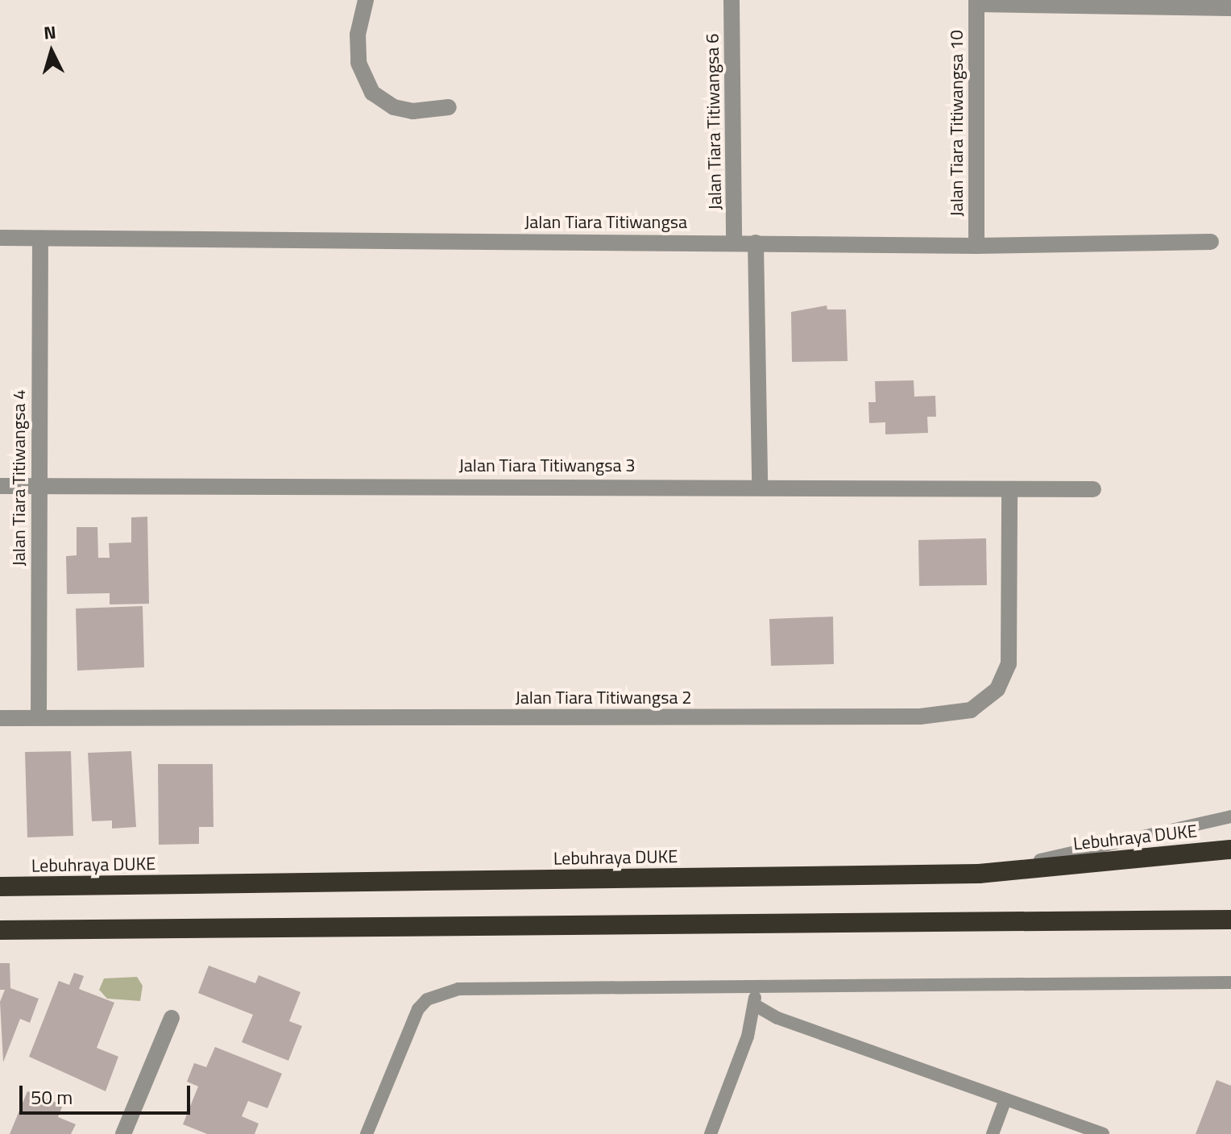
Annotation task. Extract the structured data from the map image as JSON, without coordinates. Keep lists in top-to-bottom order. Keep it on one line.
{"streets":{"highway":["Lebuhraya DUKE"],"street":["Jalan Tiara Titiwangsa 6","Jalan Tiara Titiwangsa 10","Jalan Tiara Titiwangsa","Jalan Tiara Titiwangsa 3","Jalan Tiara Titiwangsa 4","Jalan Tiara Titiwangsa 2"]},"crossings":[["Jalan Tiara Titiwangsa 6","Jalan Tiara Titiwangsa"],["Jalan Tiara Titiwangsa 10","Jalan Tiara Titiwangsa"],["Jalan Tiara Titiwangsa","Jalan Tiara Titiwangsa 4"],["Jalan Tiara Titiwangsa 3","Jalan Tiara Titiwangsa 4"],["Jalan Tiara Titiwangsa 3","Jalan Tiara Titiwangsa 2"],["Jalan Tiara Titiwangsa 4","Jalan Tiara Titiwangsa 2"]],"scale_bar":"50 m","north":"top"}
